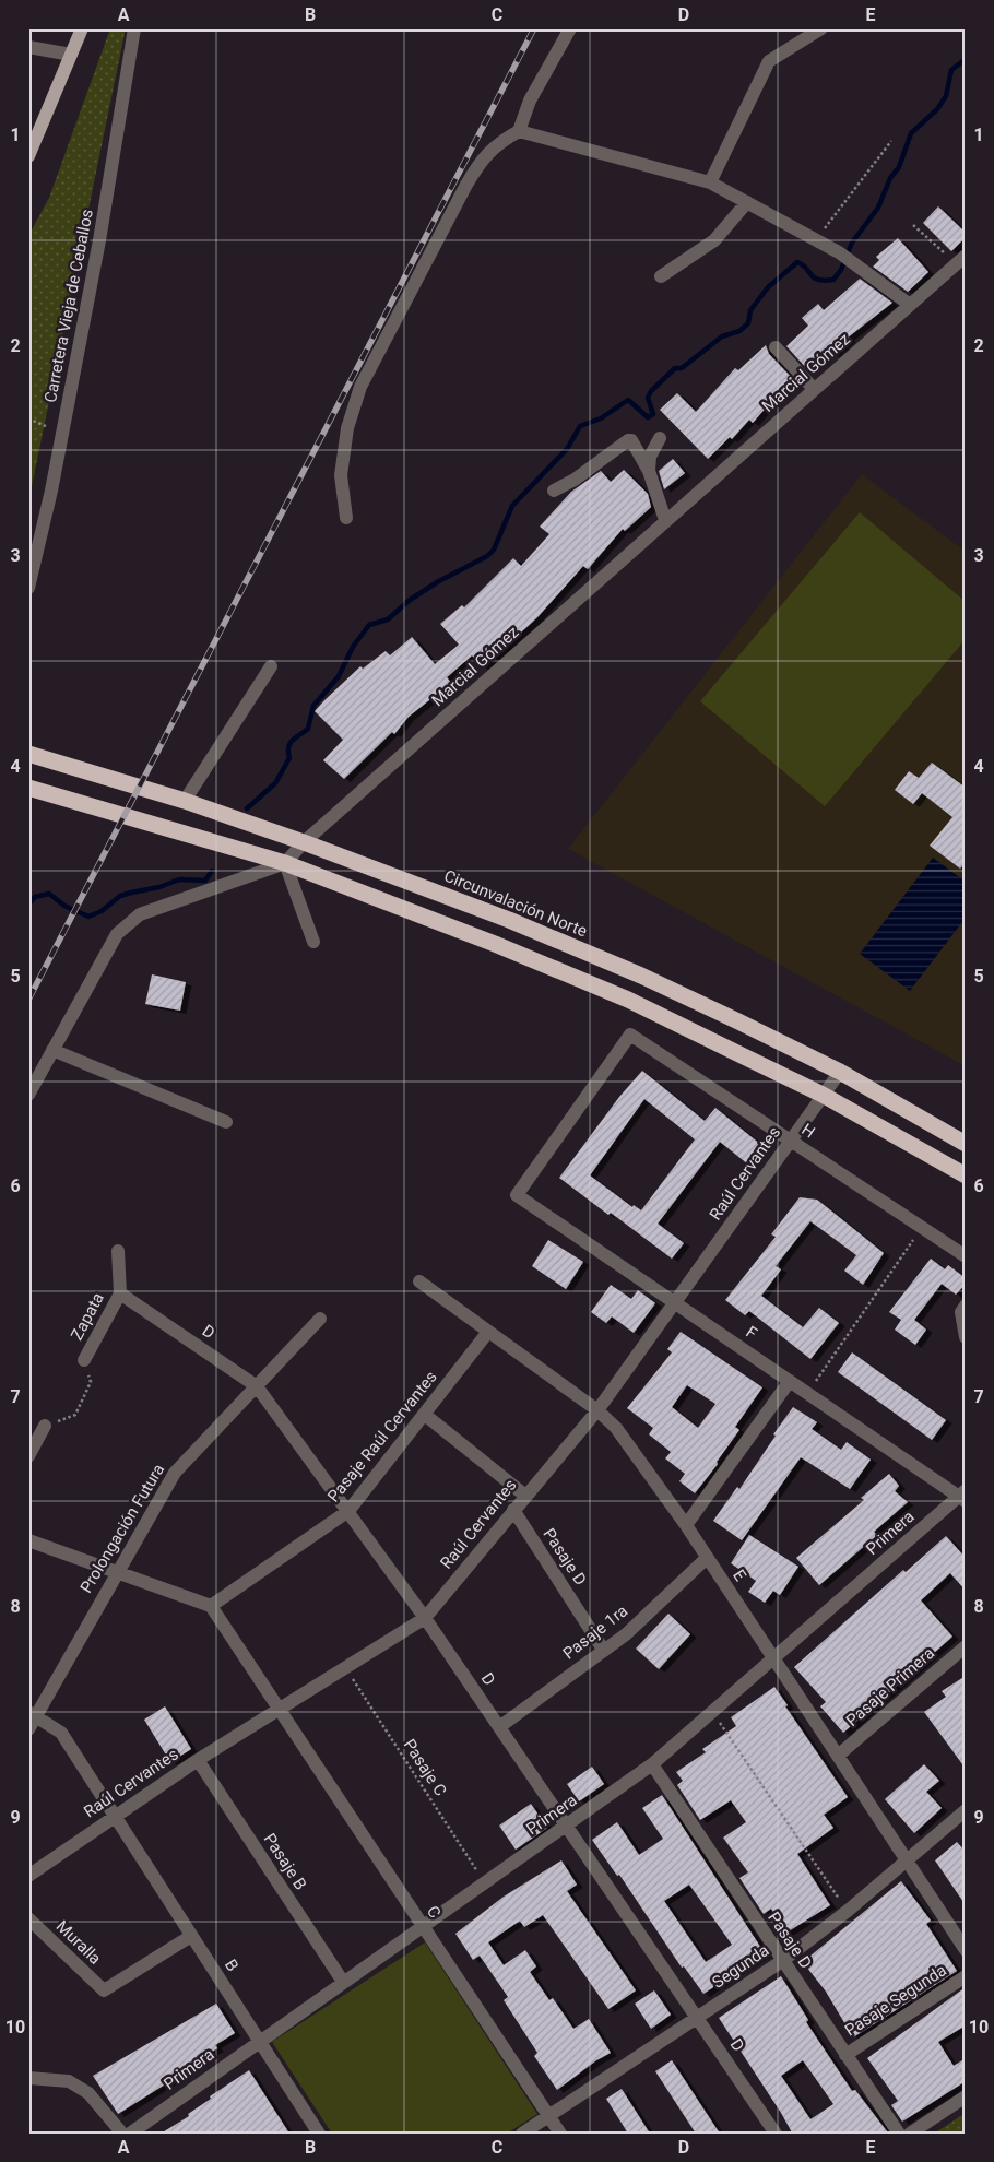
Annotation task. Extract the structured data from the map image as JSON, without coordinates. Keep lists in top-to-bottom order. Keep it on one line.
{"streets":{"highway":["Circunvalación Norte"],"street":["Carretera Vieja de Ceballos","Marcial Gómez","H","Raúl Cervantes","Zapata","D","F","Pasaje Raúl Cervantes","Prolongación Futura","Primera","Pasaje D","E","Pasaje 1ra","Pasaje Primera","Pasaje B","C","Muralla","B","Segunda","Pasaje Segunda"],"path":["Pasaje C"]},"crossings":[["Marcial Gómez","Circunvalación Norte"],["Circunvalación Norte","Raúl Cervantes"],["H","Raúl Cervantes"],["H","F"],["Raúl Cervantes","D"],["Raúl Cervantes","F"],["Raúl Cervantes","Pasaje D"],["Raúl Cervantes","E"],["Raúl Cervantes","Pasaje C"],["Raúl Cervantes","Pasaje B"],["Raúl Cervantes","C"],["Raúl Cervantes","B"],["Zapata","D"],["D","Pasaje Raúl Cervantes"],["D","Prolongación Futura"],["D","Primera"],["D","Pasaje 1ra"],["D","Segunda"],["F","Primera"],["Pasaje Raúl Cervantes","E"],["Pasaje Raúl Cervantes","C"],["Prolongación Futura","B"],["Primera","Pasaje D"],["Primera","E"],["Primera","Pasaje C"],["Primera","Pasaje B"],["Primera","C"],["Primera","B"],["Pasaje D","Pasaje 1ra"],["Pasaje D","Segunda"],["Pasaje D","Pasaje Segunda"],["E","Pasaje 1ra"],["E","Pasaje Primera"],["E","Segunda"],["C","Segunda"],["Muralla","B"]],"grid":{"columns":["A","B","C","D","E"],"rows":["1","2","3","4","5","6","7","8","9","10"]}}
